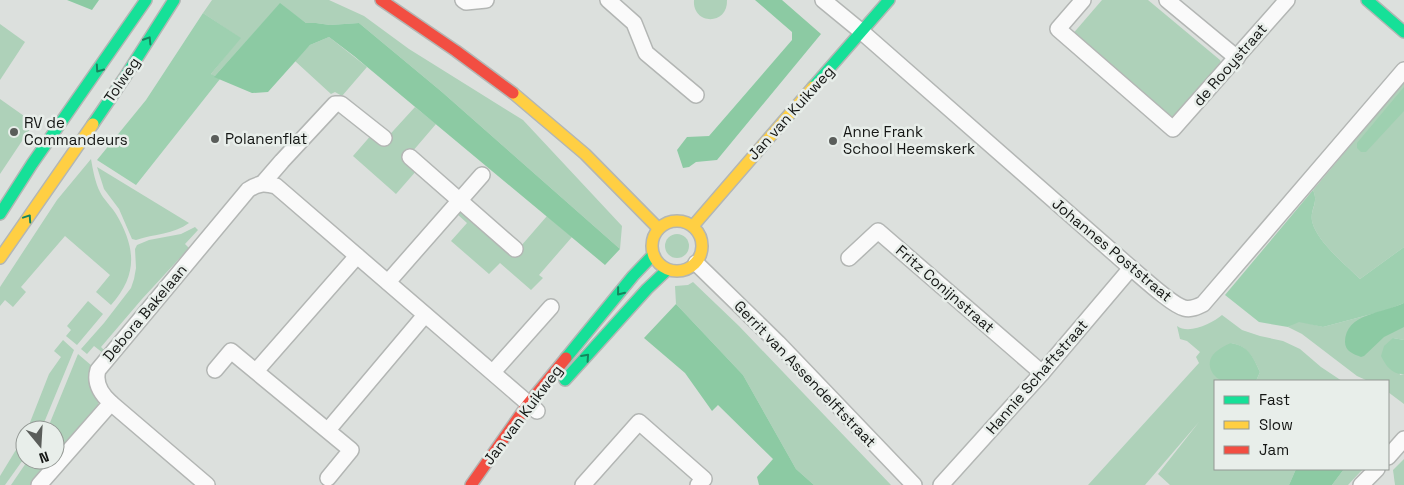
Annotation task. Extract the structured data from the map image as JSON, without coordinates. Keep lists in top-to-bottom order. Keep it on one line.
{"streets":{"street":["de Rooystraat","Tolweg","Jan van Kuikweg","Johannes Poststraat","Fritz Conijnstraat","Debora Bakelaan","Gerrit van Assendelftstraat","Hannie Schaftstraat"]},"crossings":[["Jan van Kuikweg","Johannes Poststraat"],["Jan van Kuikweg","Gerrit van Assendelftstraat"],["Johannes Poststraat","Hannie Schaftstraat"],["Fritz Conijnstraat","Hannie Schaftstraat"]],"places":["RV de Commandeurs","Polanenflat","Anne Frank School Heemskerk"],"legend":["Fast","Slow","Jam"],"north":"bottom"}
